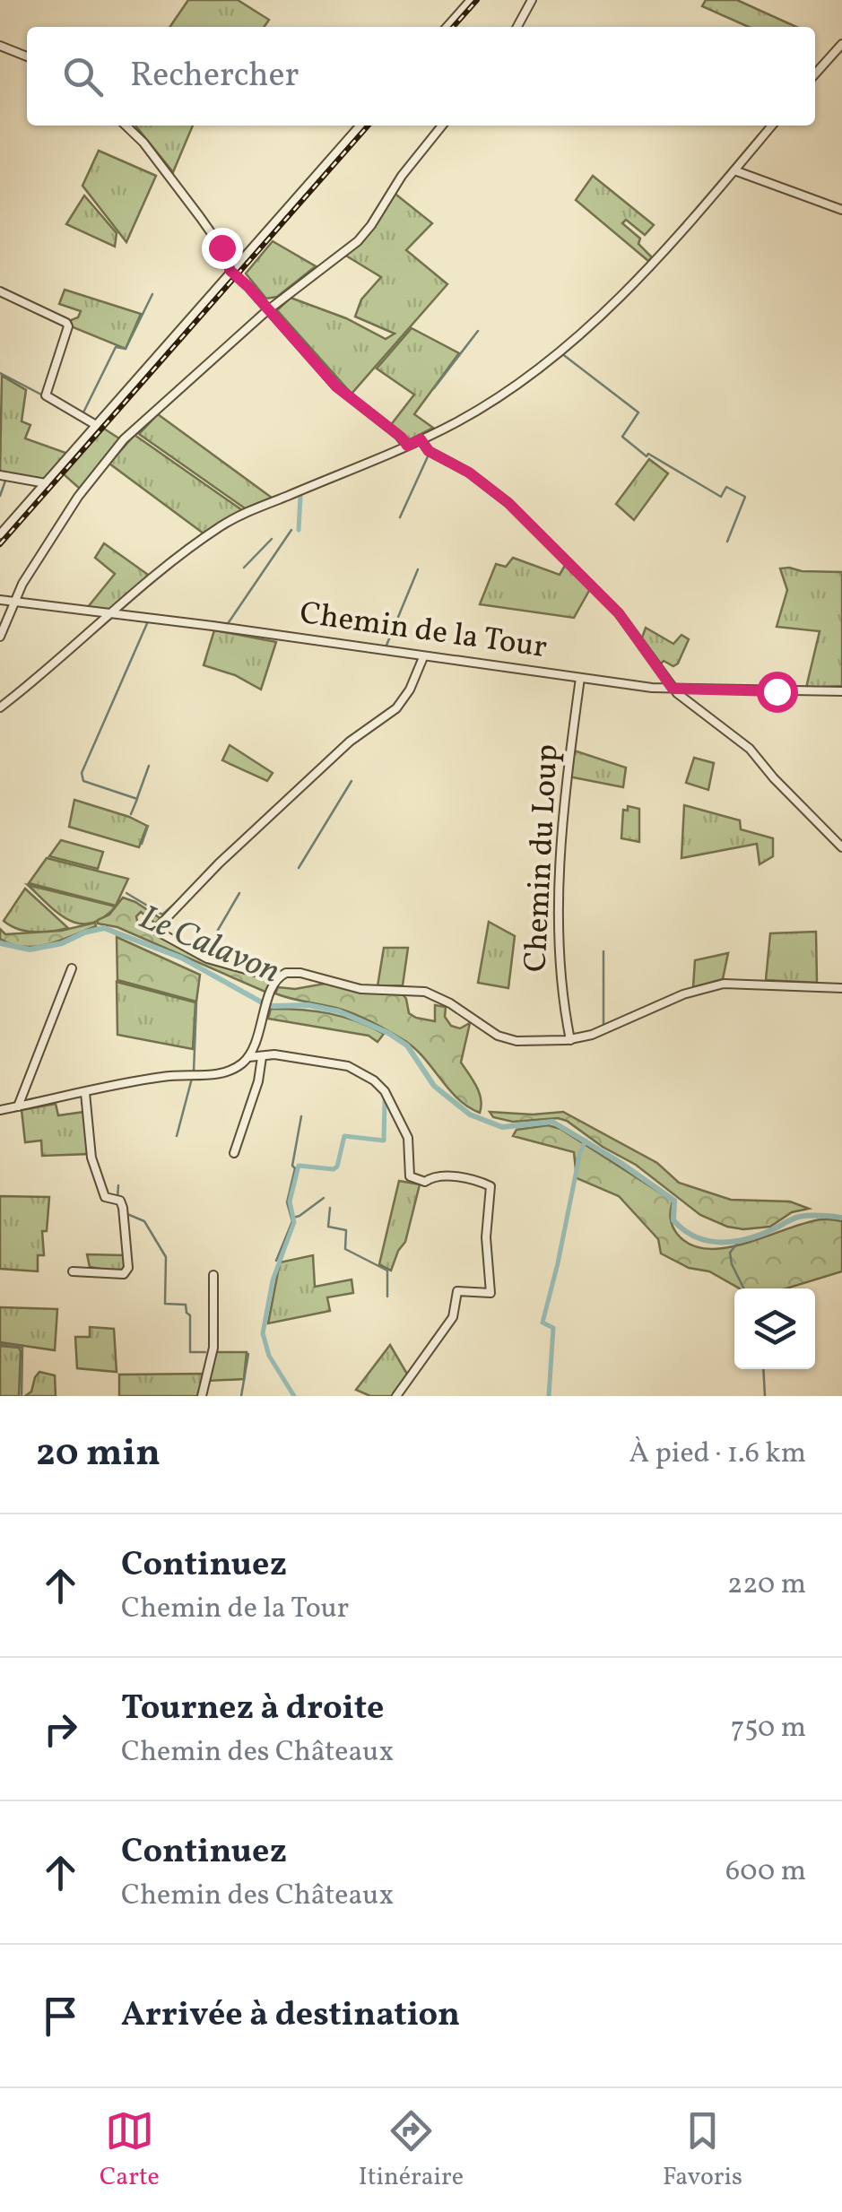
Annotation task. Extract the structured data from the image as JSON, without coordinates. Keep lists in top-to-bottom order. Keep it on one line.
{"streets":{"street":["Chemin de la Tour","Chemin du Loup"]},"crossings":[["Chemin de la Tour","Chemin du Loup"]],"water":["Le Calavon"],"page":{"search":"Rechercher","heading":["20 min","À pied · 1.6 km"],"list":[["Continuez","Chemin de la Tour","220 m"],["Tournez à droite","Chemin des Châteaux","750 m"],["Continuez","Chemin des Châteaux","600 m"],"Arrivée à destination"],"nav":["Carte","Itinéraire","Favoris"]}}
